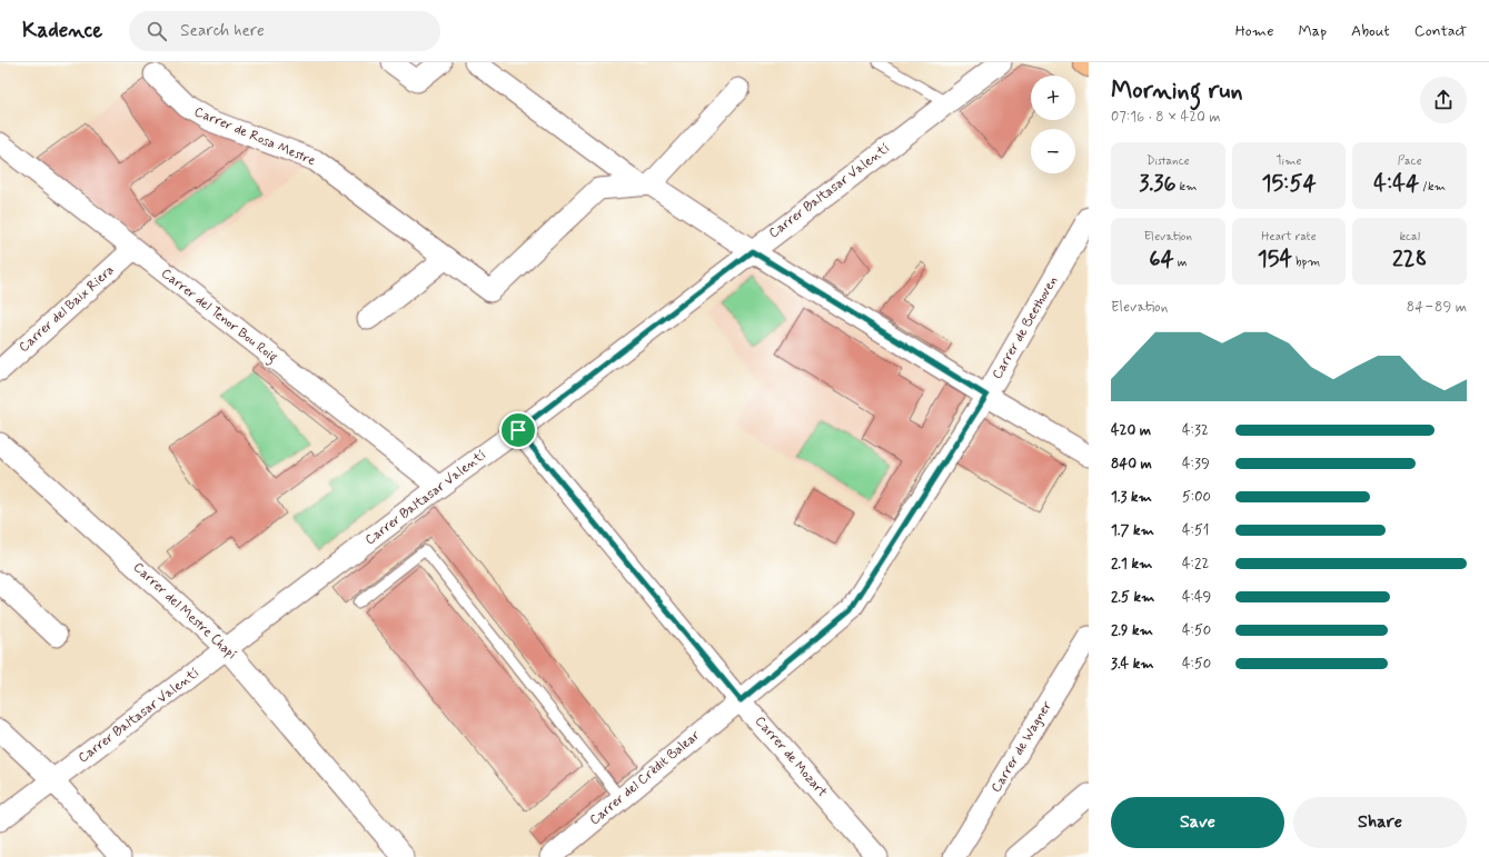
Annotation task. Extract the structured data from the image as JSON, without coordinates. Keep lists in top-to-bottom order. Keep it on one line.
{"streets":{"street":["Carrer de Rosa Mestre","Carrer Baltasar Valentí","Carrer del Baix Riera","Carrer del Tenor Bou Roig","Carrer de Beethoven","Carrer del Mestre Chapí","Carrer de Wagner","Carrer de Mozart","Carrer del Crèdit Balear"]},"crossings":[["Carrer Baltasar Valentí","Carrer del Tenor Bou Roig"],["Carrer Baltasar Valentí","Carrer del Mestre Chapí"],["Carrer Baltasar Valentí","Carrer de Mozart"],["Carrer del Baix Riera","Carrer del Tenor Bou Roig"],["Carrer de Beethoven","Carrer de Mozart"],["Carrer de Beethoven","Carrer del Crèdit Balear"],["Carrer de Mozart","Carrer del Crèdit Balear"]],"page":{"header":"Kadence","search":"Search here","nav":["Home","Map","About","Contact"],"heading":["Morning run","07:16 · 8 × 420 m"],"map_buttons":["+","−"],"stats":[["Distance","3.36 km"],["Time","15:54"],["Pace","4:44 /km"],["Elevation","64 m"],["Heart rate","154 bpm"],["kcal","228"]],"chart":["Elevation","84–89 m"],"list":[{"name":"420 m","note":"4:32"},{"name":"840 m","note":"4:39"},{"name":"1.3 km","note":"5:00"},{"name":"1.7 km","note":"4:51"},{"name":"2.1 km","note":"4:22"},{"name":"2.5 km","note":"4:49"},{"name":"2.9 km","note":"4:50"},{"name":"3.4 km","note":"4:50"}],"buttons":["Save","Share"]}}
